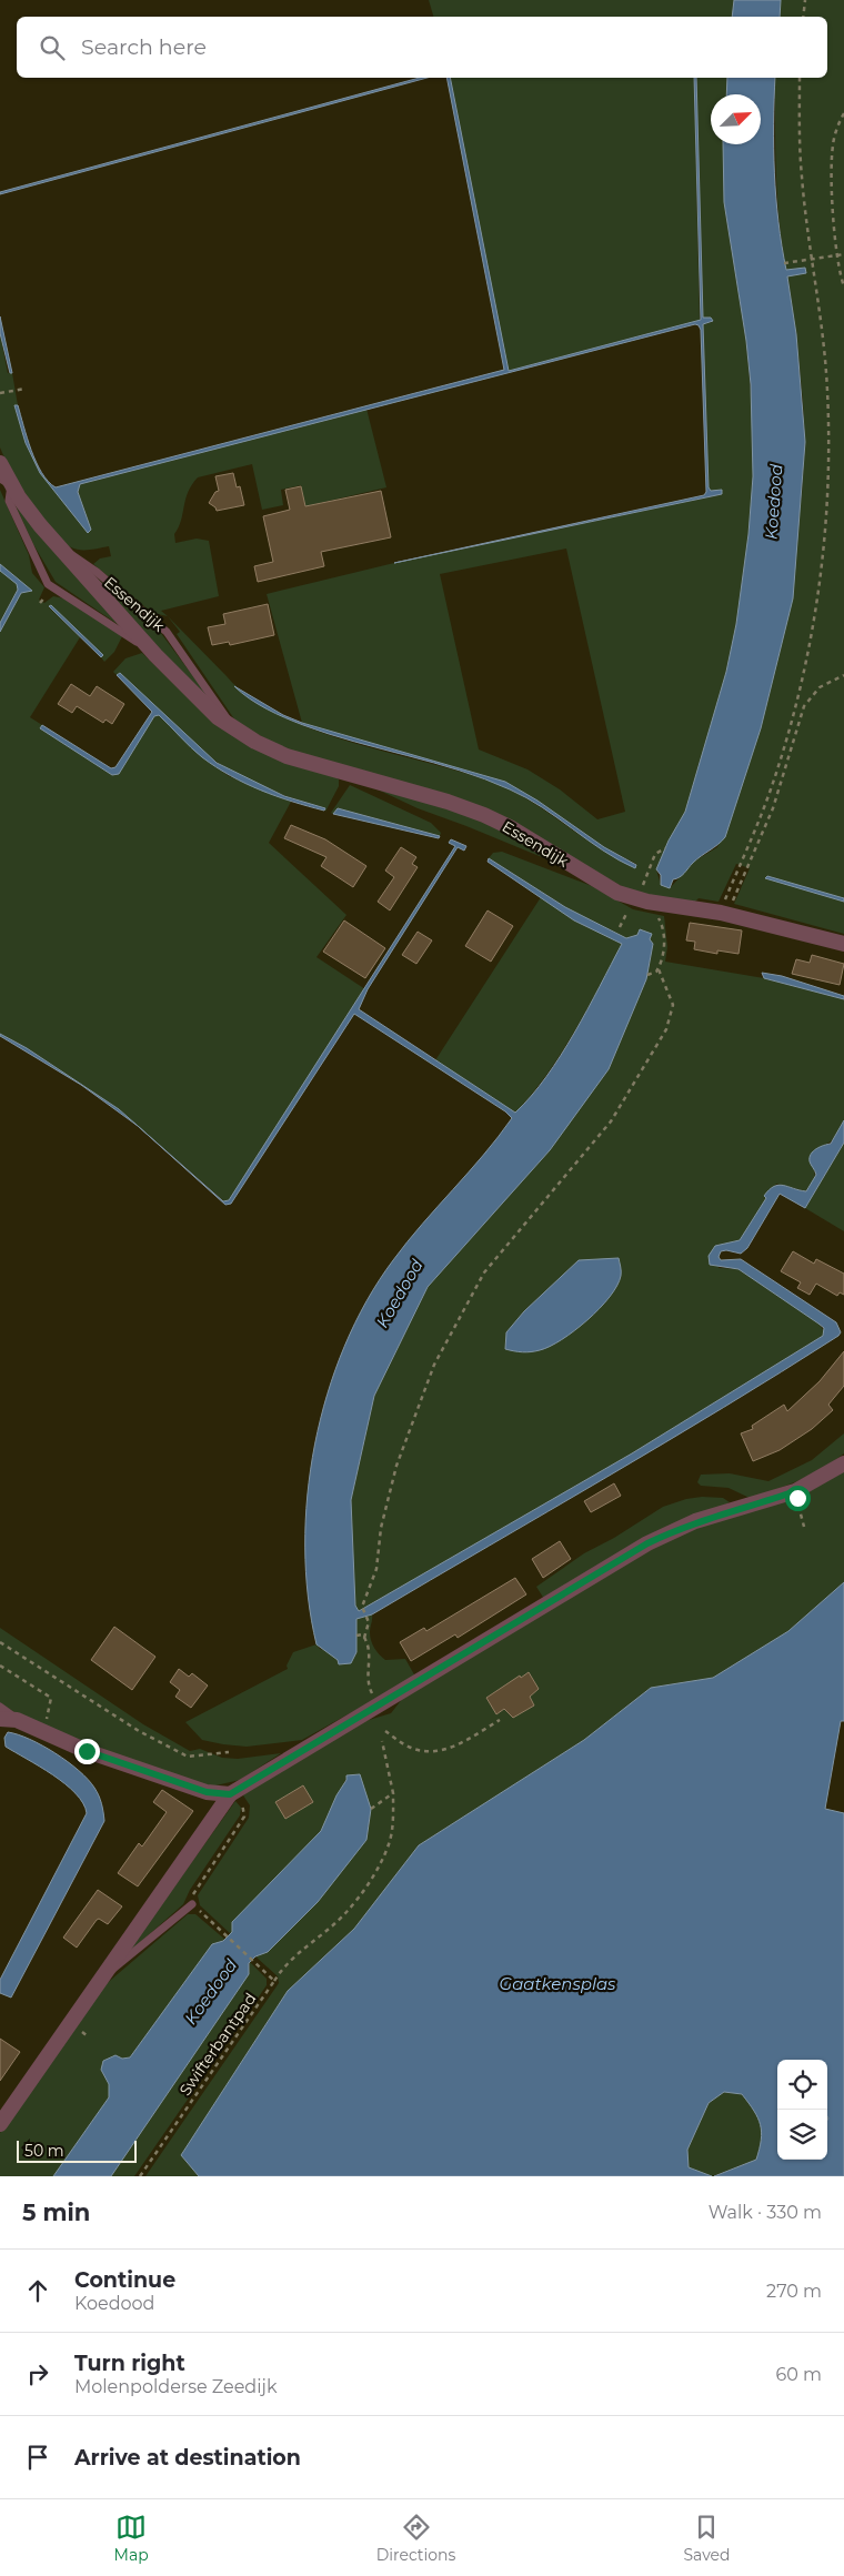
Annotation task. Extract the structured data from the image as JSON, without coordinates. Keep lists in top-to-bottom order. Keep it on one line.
{"streets":{"street":["Essendijk"],"path":["Swifterbantpad"]},"water":["Koedood","Gaatkensplas"],"scale_bar":"50 m","north":"top right","page":{"search":"Search here","scale":"50 m","heading":["5 min","Walk · 330 m"],"list":[["Continue","Koedood","270 m"],["Turn right","Molenpolderse Zeedijk","60 m"],"Arrive at destination"],"nav":["Map","Directions","Saved"]}}
